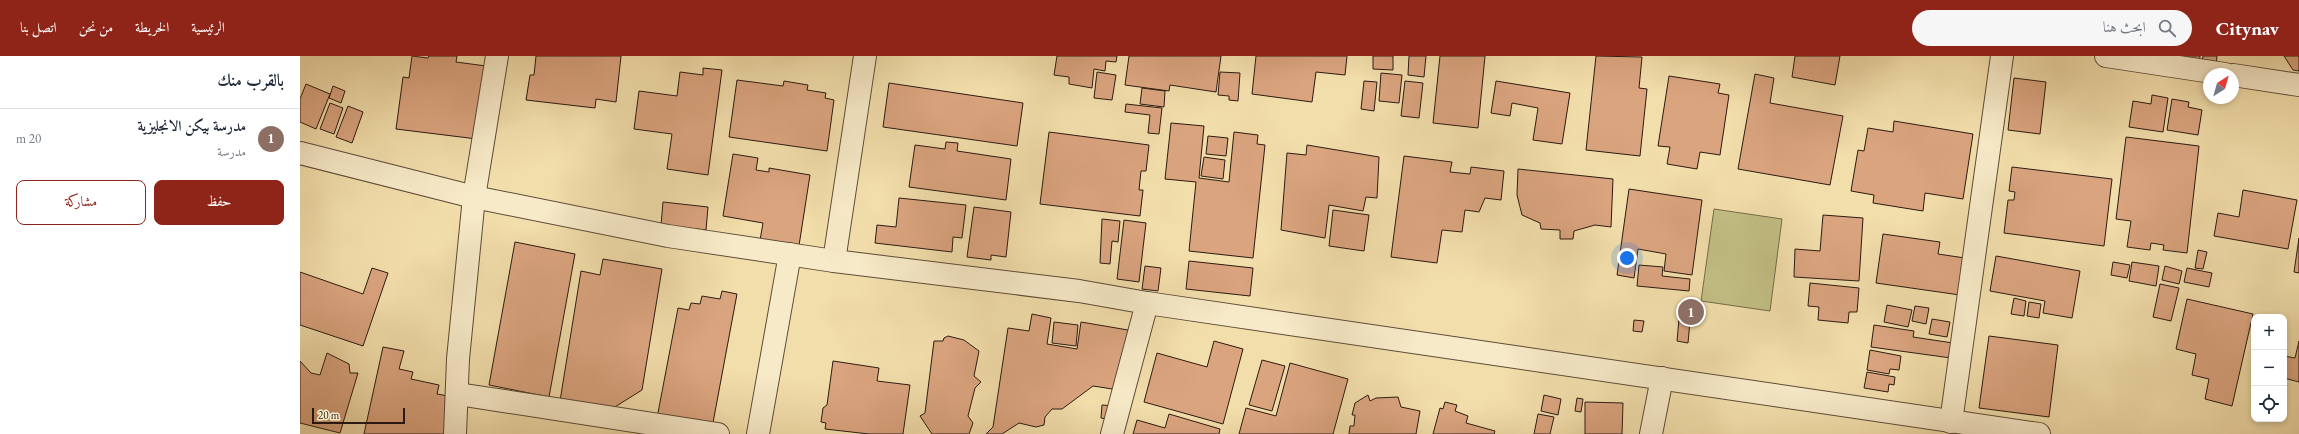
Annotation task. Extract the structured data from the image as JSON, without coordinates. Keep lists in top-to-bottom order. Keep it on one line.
{"scale_bar":"20 m","north":"top right","page":{"header":"Citynav","search":"ابحث هنا","nav":["الرئيسية","الخريطة","من نحن","اتصل بنا"],"heading":"بالقرب منك","list":[{"mark":"1","name":"مدرسة بيكن الانجليزية","note":"مدرسة","value":"20 m"}],"buttons":["حفظ","مشاركة"],"pins":"1","map_buttons":["+","−"],"scale":"20 m"}}
